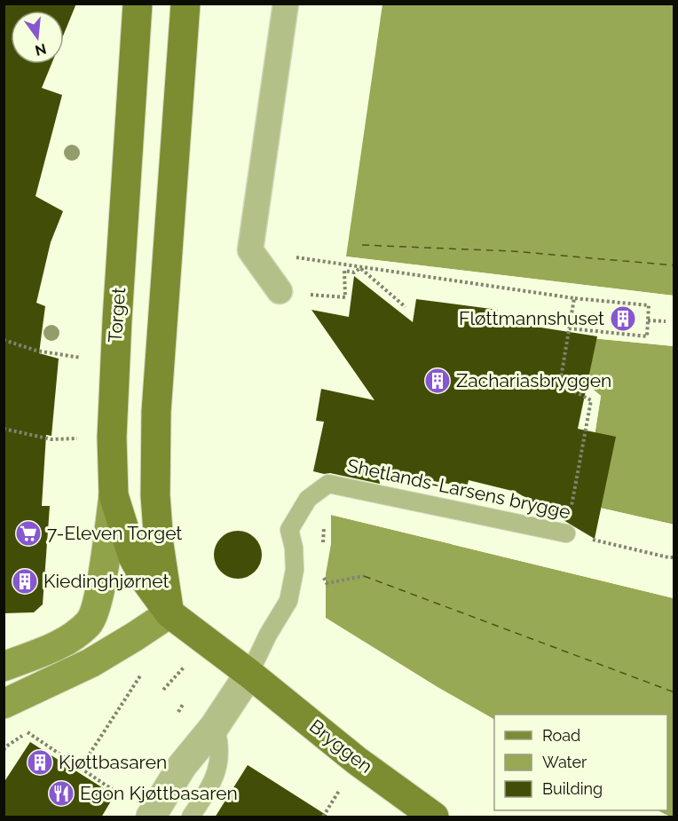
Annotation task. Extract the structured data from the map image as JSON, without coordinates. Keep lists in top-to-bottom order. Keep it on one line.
{"streets":{"main road":["Torget","Bryggen"],"lane":["Shetlands-Larsens brygge"]},"crossings":[["Torget","Shetlands-Larsens brygge"],["Torget","Bryggen"],["Shetlands-Larsens brygge","Bryggen"]],"places":{"building":["Fløttmannshuset","Zachariasbryggen","Kiedinghjørnet","Kjøttbasaren"],"supermarket":["7-Eleven Torget"],"restaurant":["Egon Kjøttbasaren"]},"legend":["Road","Water","Building"],"north":"bottom"}
